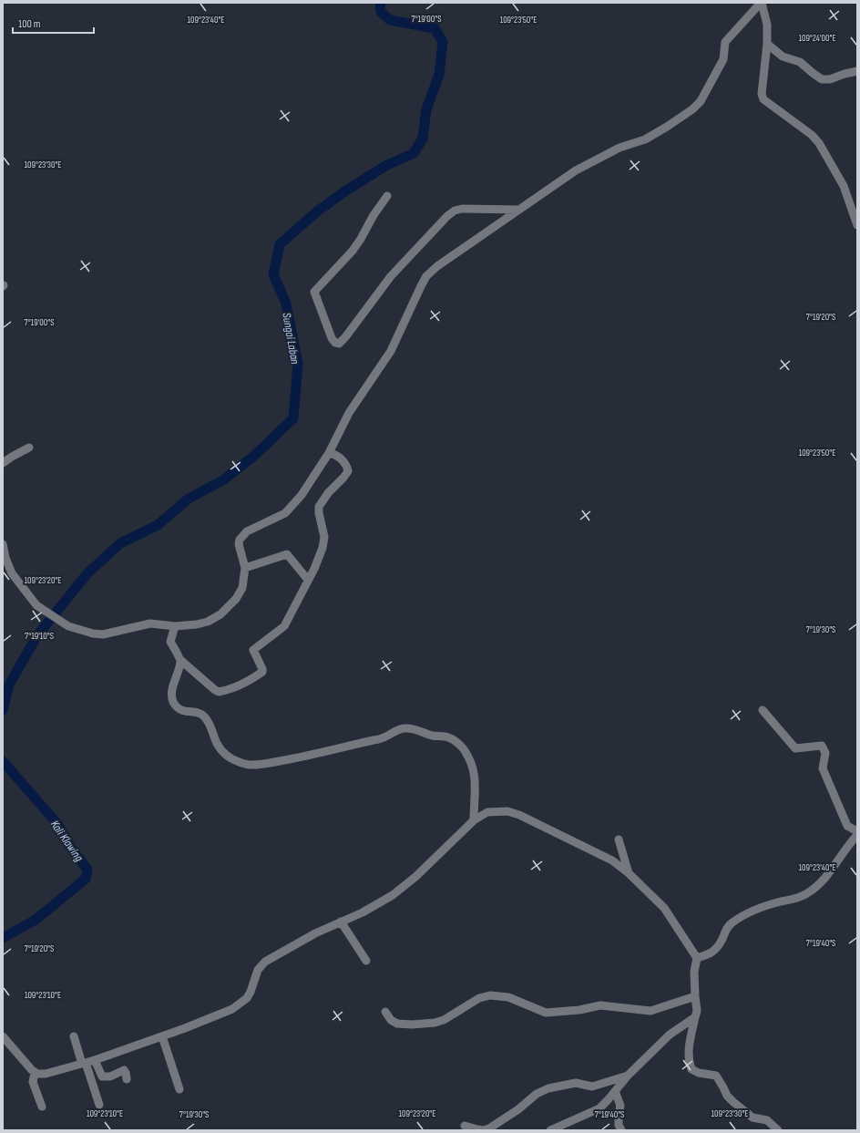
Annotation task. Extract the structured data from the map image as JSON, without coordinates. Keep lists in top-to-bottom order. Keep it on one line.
{"water":["Sungai Laban","Kali Klawing"],"scale_bar":"100 m","coordinates":["7°19'00\"S","109°23'40\"E","109°23'50\"E","109°24'00\"E","109°23'30\"E","7°19'20\"S","109°23'20\"E","7°19'30\"S","7°19'10\"S","7°19'40\"S","109°23'10\"E"]}
